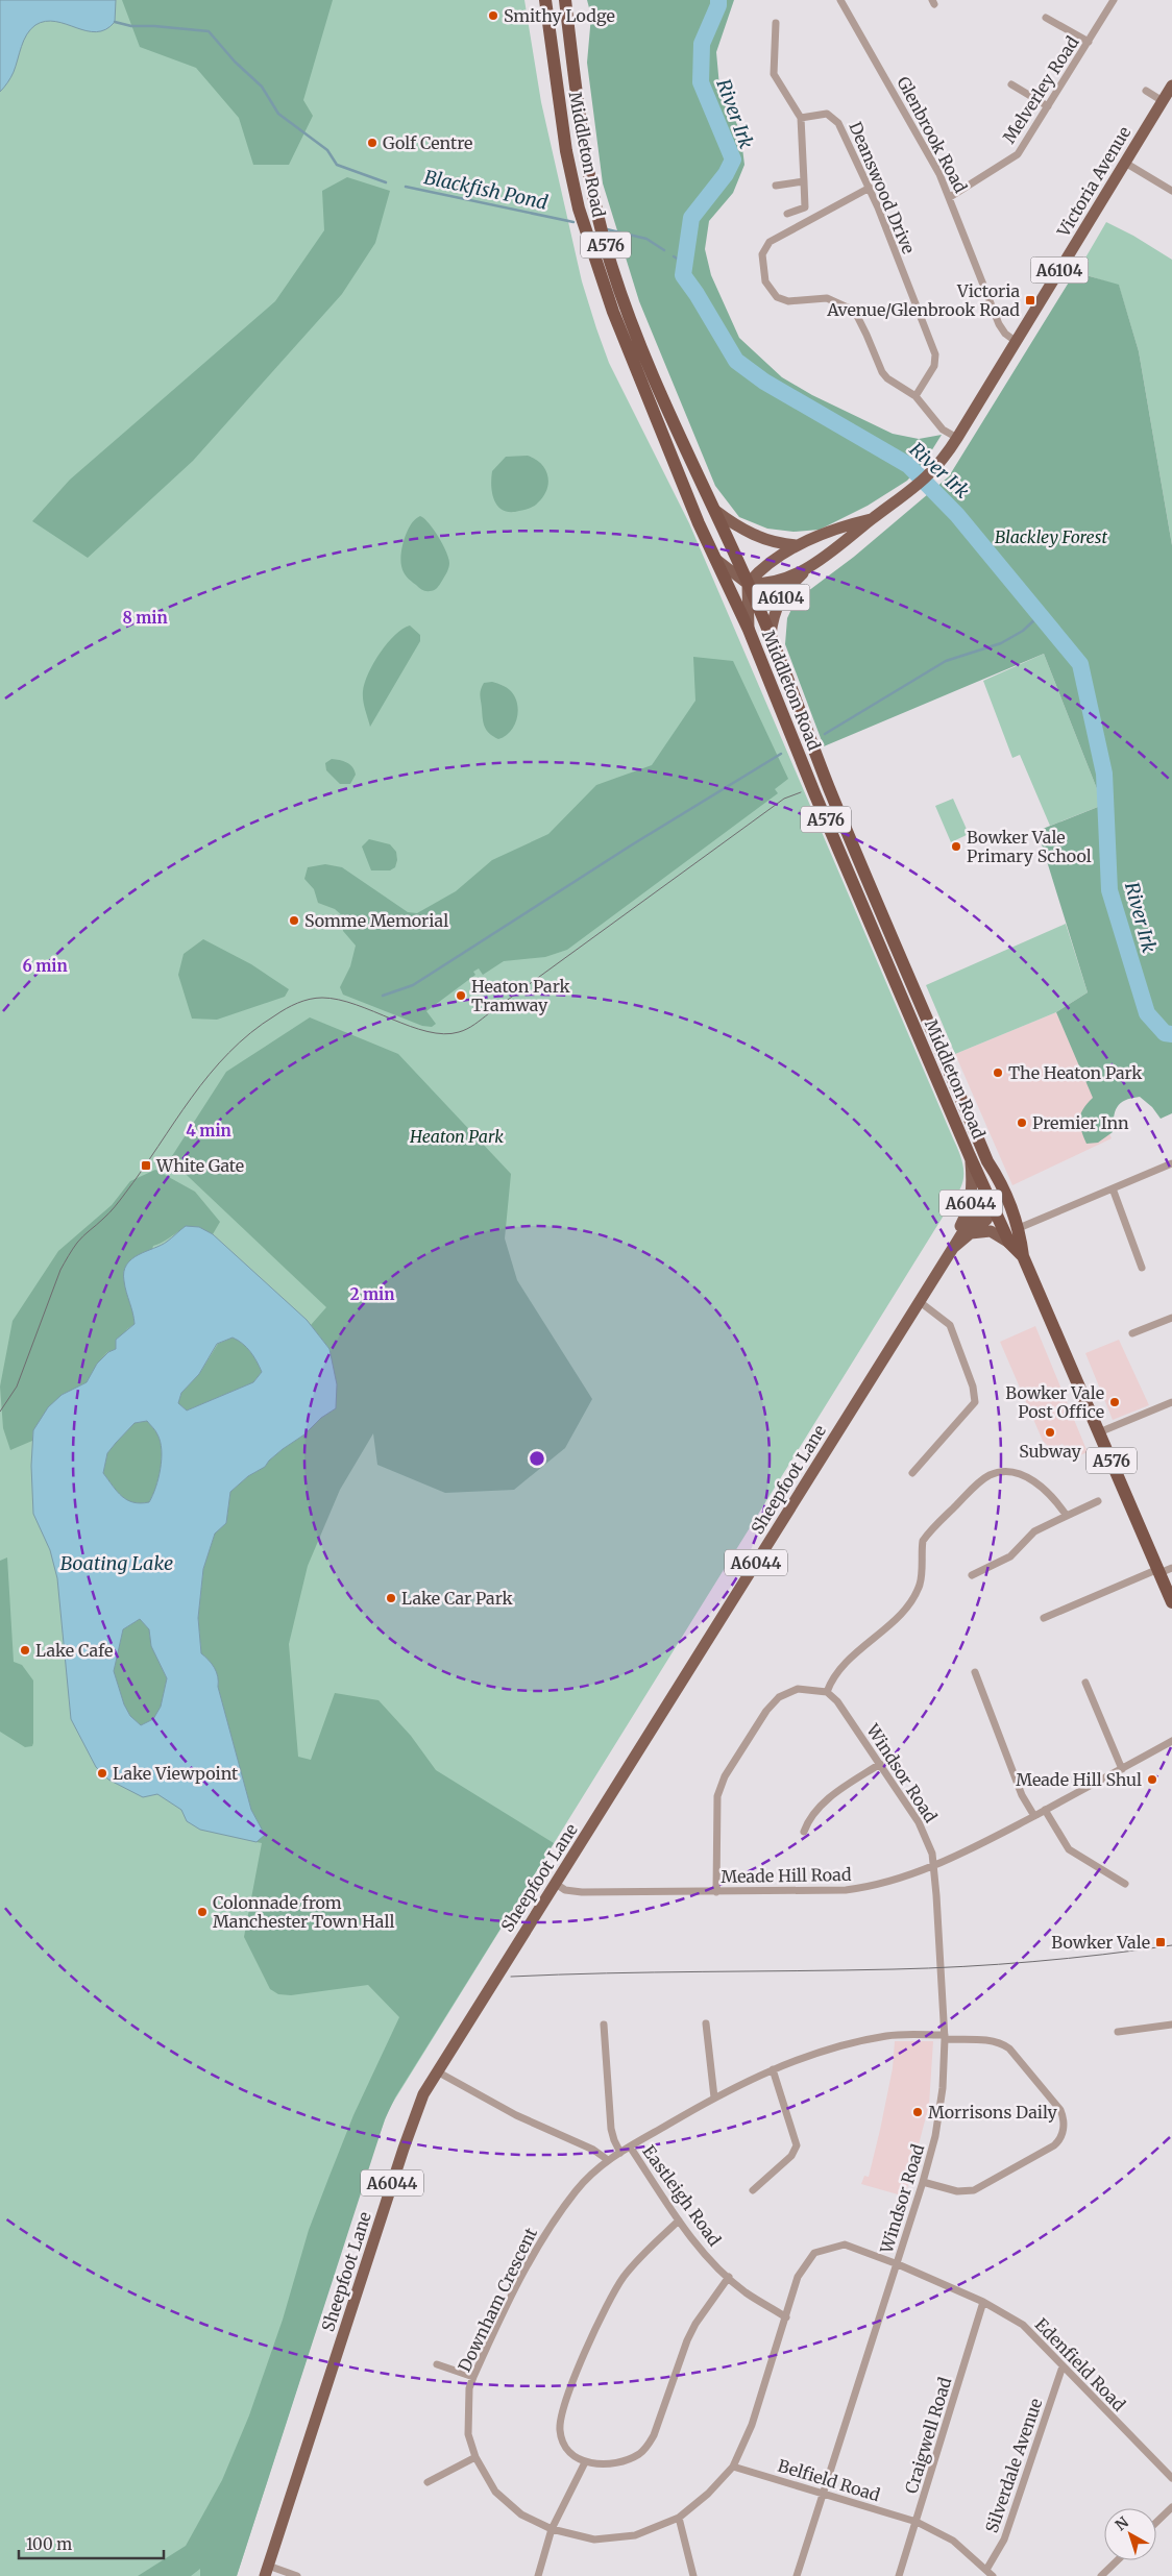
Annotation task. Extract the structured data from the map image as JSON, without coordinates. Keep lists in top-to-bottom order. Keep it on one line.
{"streets":{"highway":["Middleton Road","A576"],"main road":["Victoria Avenue","A6104","A6044","Sheepfoot Lane"],"street":["Melverley Road","Glenbrook Road","Deanswood Drive","Windsor Road","Meade Hill Road","Eastleigh Road","Downham Crescent","Edenfield Road","Craigwell Road","Silverdale Avenue","Belfield Road"]},"crossings":[["Melverley Road","Glenbrook Road"],["Glenbrook Road","Victoria Avenue"],["Middleton Road","A576"],["Middleton Road","A6104"],["Middleton Road","A6044"],["Middleton Road","Sheepfoot Lane"],["Victoria Avenue","A6104"],["A576","Sheepfoot Lane"],["A6044","Sheepfoot Lane"],["Sheepfoot Lane","Meade Hill Road"],["Windsor Road","Meade Hill Road"],["Windsor Road","Downham Crescent"],["Windsor Road","Edenfield Road"],["Windsor Road","Belfield Road"],["Eastleigh Road","Downham Crescent"],["Downham Crescent","Edenfield Road"],["Downham Crescent","Belfield Road"],["Edenfield Road","Craigwell Road"],["Edenfield Road","Silverdale Avenue"],["Craigwell Road","Belfield Road"],["Silverdale Avenue","Belfield Road"]],"water":["River Irk","Blackfish Pond","Boating Lake"],"parks":["Blackley Forest","Heaton Park"],"places":{"other":["Smithy Lodge","Golf Centre","Bowker Vale Primary School","Somme Memorial","Heaton Park Tramway","The Heaton Park","Premier Inn","Bowker Vale Post Office","Subway","Lake Car Park","Lake Cafe","Lake Viewpoint","Meade Hill Shul","Colonnade from Manchester Town Hall","Morrisons Daily"],"transit":["Victoria Avenue/Glenbrook Road","White Gate","Bowker Vale"]},"scale_bar":"100 m","north":"top left","rings":["8 min","6 min","4 min","2 min"]}
